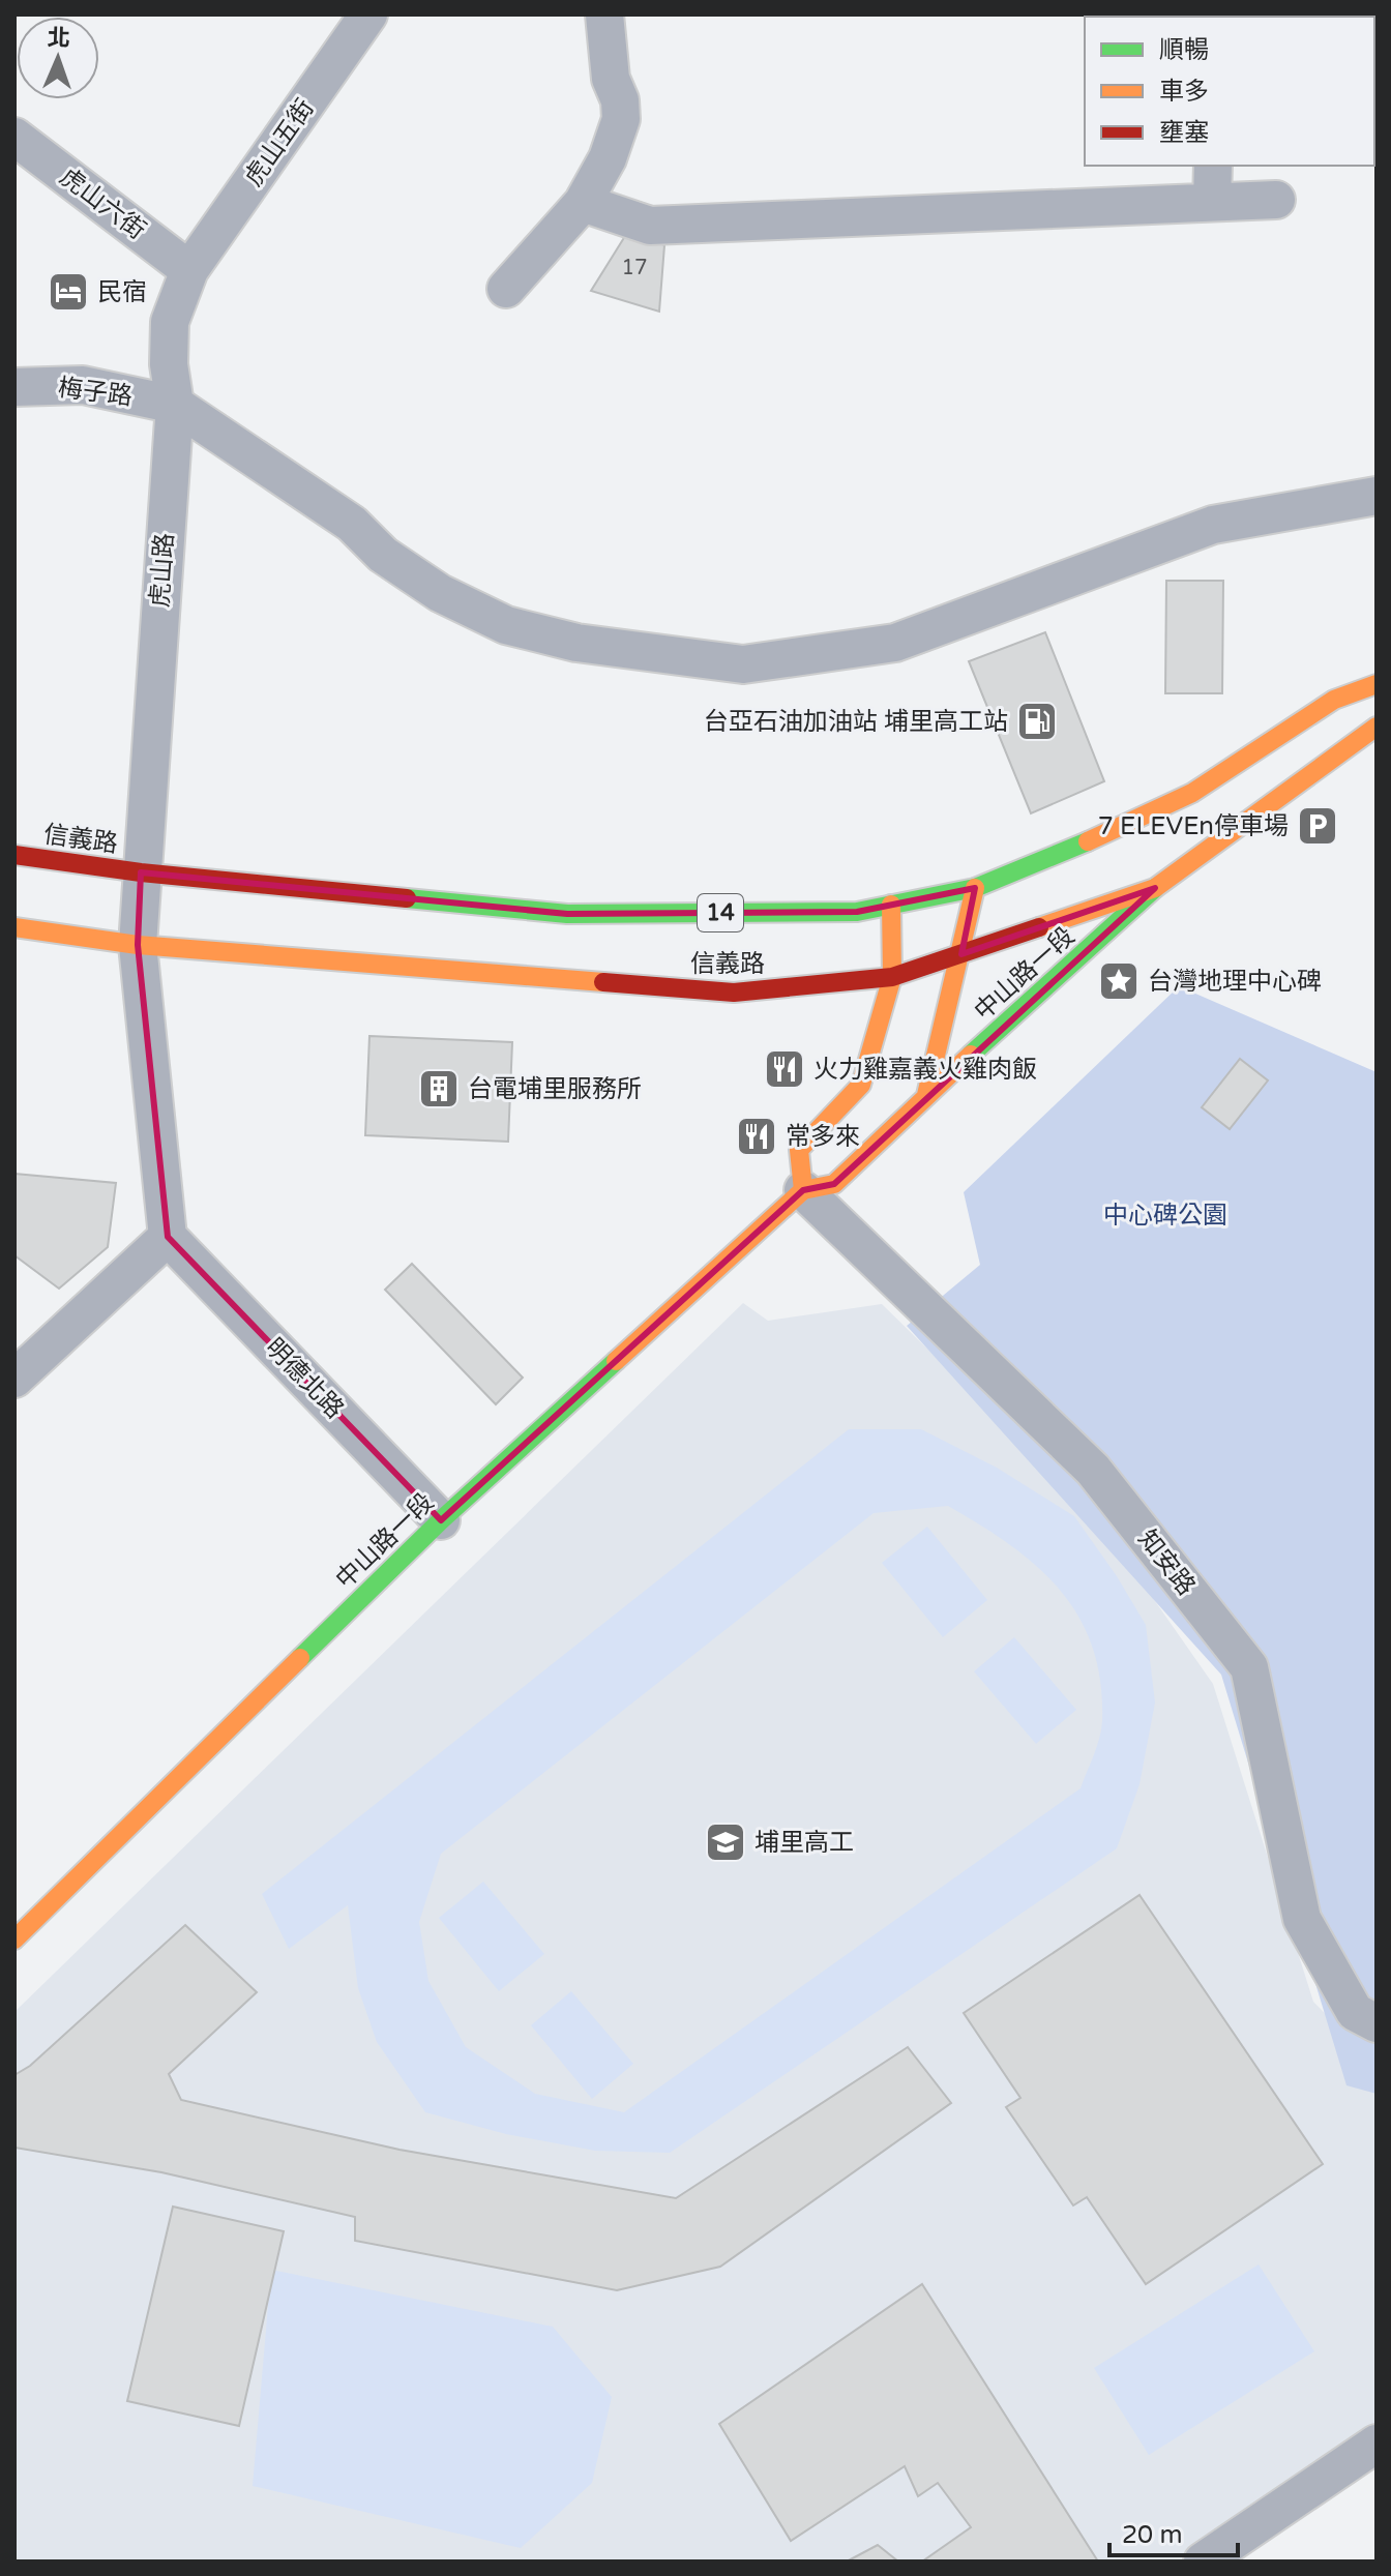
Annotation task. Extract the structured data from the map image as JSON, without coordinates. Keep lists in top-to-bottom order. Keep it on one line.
{"streets":{"main road":["信義路","14","中山路一段"],"street":["虎山五街","虎山六街","梅子路","虎山路","明德北路","知安路"]},"crossings":[["虎山五街","虎山六街"],["虎山五街","虎山路"],["虎山六街","虎山路"],["梅子路","虎山路"],["虎山路","信義路"],["信義路","中山路一段"],["中山路一段","明德北路"],["中山路一段","知安路"]],"parks":["中心碑公園"],"places":{"hotel":["民宿"],"fuel station":["台亞石油加油站 埔里高工站"],"parking":["7 ELEVEn停車場"],"place":["台灣地理中心碑"],"restaurant":["火力雞嘉義火雞肉飯","常多來"],"building":["台電埔里服務所"],"school or university":["埔里高工"]},"house_numbers":["17"],"legend":["順暢","車多","壅塞"],"scale_bar":"20 m","north":"top"}
